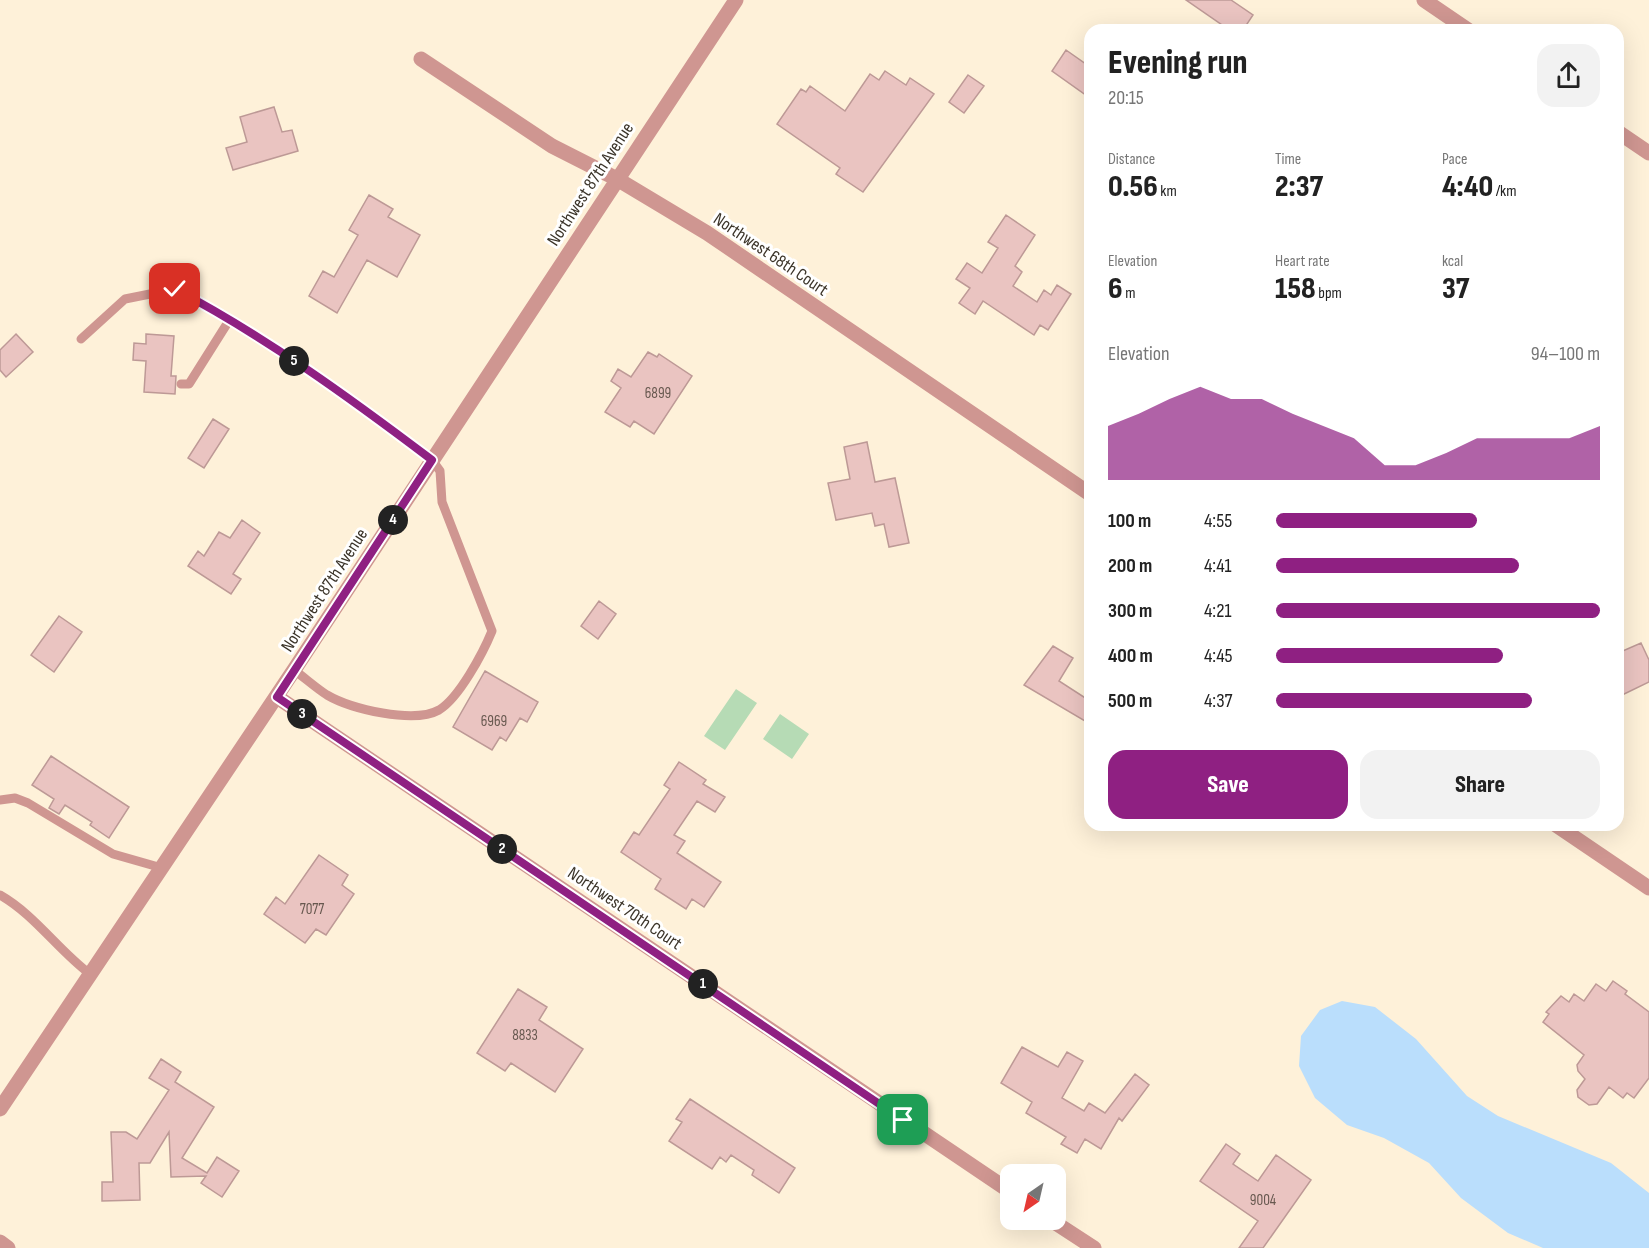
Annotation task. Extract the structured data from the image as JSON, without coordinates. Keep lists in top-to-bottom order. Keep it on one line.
{"streets":{"street":["Northwest 87th Avenue","Northwest 68th Court","Northwest 70th Court"]},"crossings":[["Northwest 87th Avenue","Northwest 68th Court"],["Northwest 87th Avenue","Northwest 70th Court"]],"house_numbers":["6899","6969","7077","8833","9004"],"north":"bottom left","page":{"heading":["Evening run","20:15"],"stats":[["Distance","0.56 km"],["Time","2:37"],["Pace","4:40 /km"],["Elevation","6 m"],["Heart rate","158 bpm"],["kcal","37"]],"chart":["Elevation","94–100 m"],"pins":["5","4","3","2","1"],"list":[{"name":"100 m","note":"4:55"},{"name":"200 m","note":"4:41"},{"name":"300 m","note":"4:21"},{"name":"400 m","note":"4:45"},{"name":"500 m","note":"4:37"}],"buttons":["Save","Share"]}}
